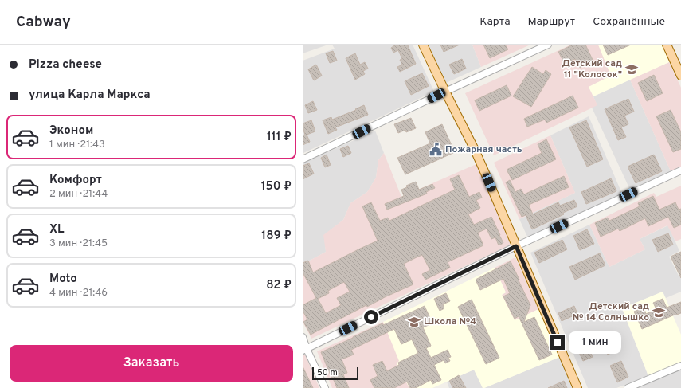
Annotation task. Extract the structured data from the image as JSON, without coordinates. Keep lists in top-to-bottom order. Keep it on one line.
{"places":{"school or university":["Детский сад 11 \"Колосок\"","Детский сад № 14 Солнышко","Школа №4"],"public building":["Пожарная часть"]},"scale_bar":"50 m","page":{"header":"Cabway","nav":["Карта","Маршрут","Сохранённые"],"banner":["Pizza cheese","улица Карла Маркса"],"list":[{"name":"Эконом","note":"1 мин · 21:43","value":"111 ₽"},{"name":"Комфорт","note":"2 мин · 21:44","value":"150 ₽"},{"name":"XL","note":"3 мин · 21:45","value":"189 ₽"},{"name":"Moto","note":"4 мин · 21:46","value":"82 ₽"}],"bubble":"1 мин","buttons":"Заказать","scale":"50 m"}}
